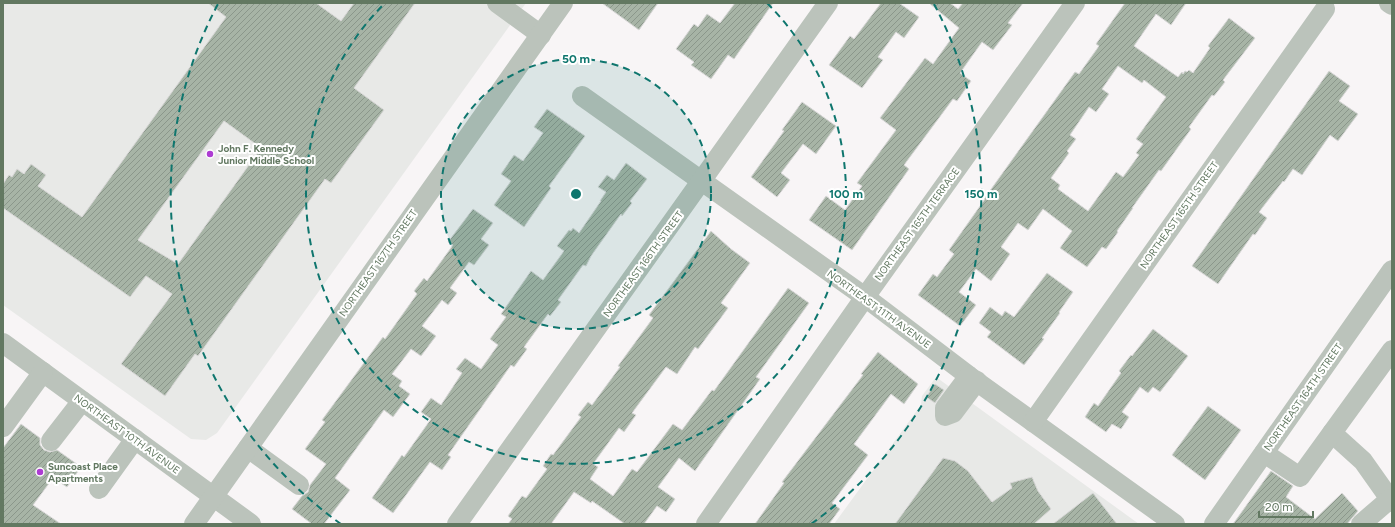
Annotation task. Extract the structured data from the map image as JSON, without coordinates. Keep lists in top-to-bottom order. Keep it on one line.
{"streets":{"street":["NORTHEAST 165TH STREET","NORTHEAST 165TH TERRACE","NORTHEAST 167TH STREET","NORTHEAST 166TH STREET","NORTHEAST 11TH AVENUE","NORTHEAST 164TH STREET","NORTHEAST 10TH AVENUE"]},"crossings":[["NORTHEAST 165TH STREET","NORTHEAST 11TH AVENUE"],["NORTHEAST 165TH TERRACE","NORTHEAST 11TH AVENUE"],["NORTHEAST 167TH STREET","NORTHEAST 10TH AVENUE"],["NORTHEAST 166TH STREET","NORTHEAST 11TH AVENUE"]],"places":["John F. Kennedy Junior Middle School","Suncoast Place Apartments"],"scale_bar":"20 m","rings":["50 m","100 m","150 m"]}
